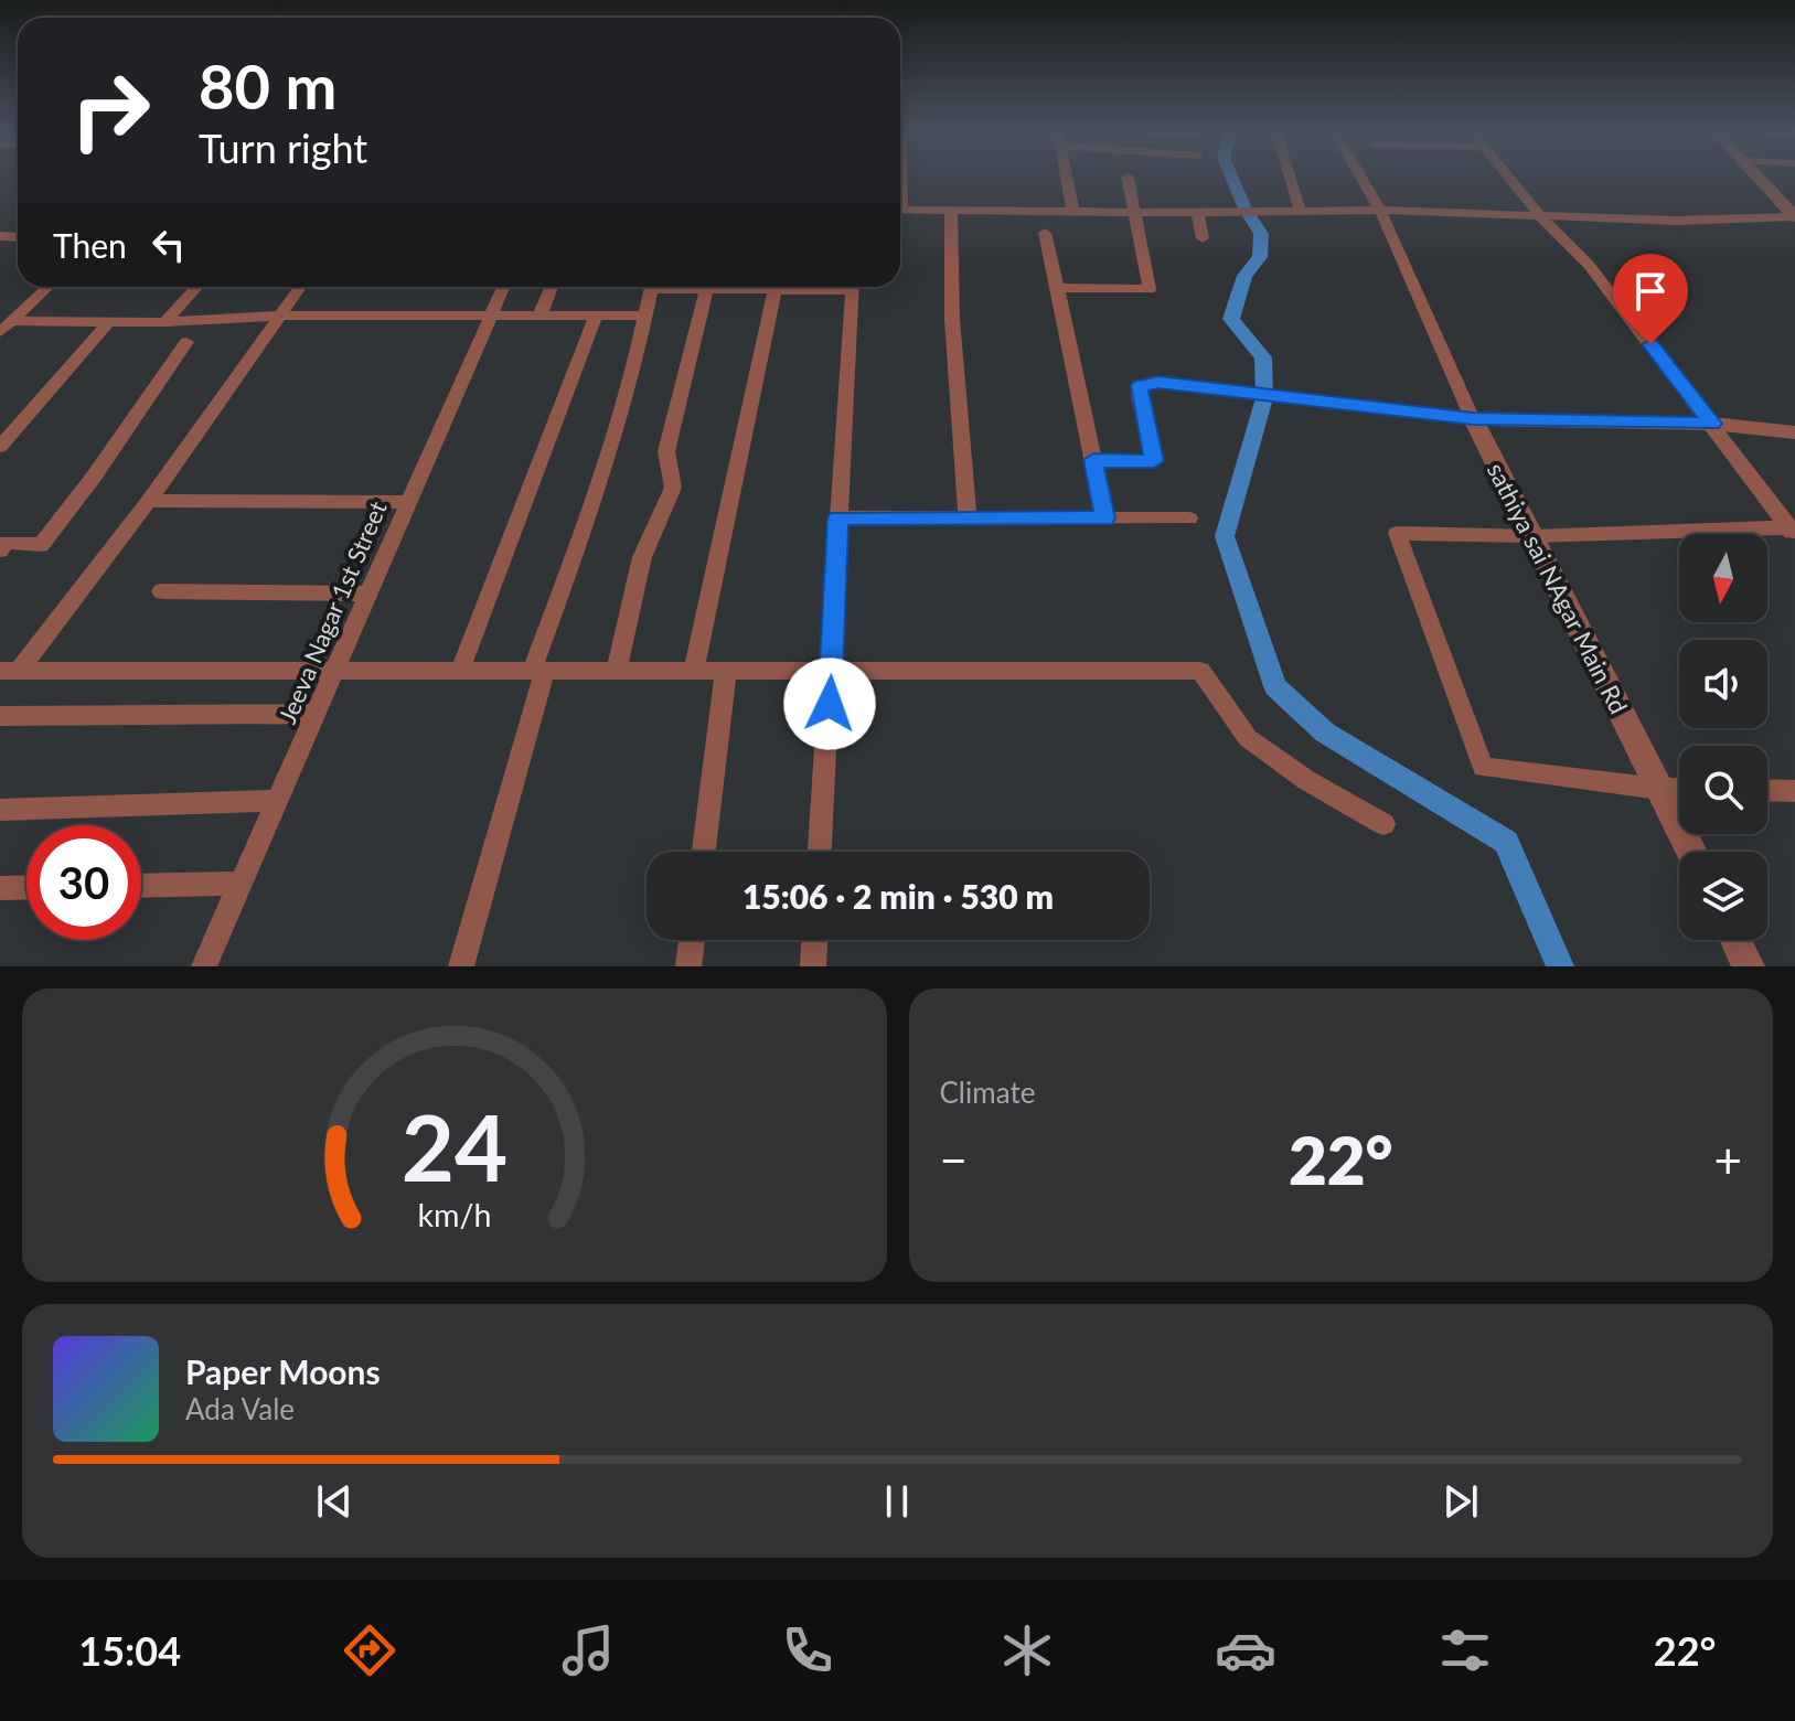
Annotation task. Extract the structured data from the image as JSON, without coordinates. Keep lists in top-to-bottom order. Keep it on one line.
{"streets":{"street":["sathiya sai NAgar Main Rd","Jeeva Nagar 1st Street"]},"north":"bottom","page":{"turn":["80 m","Turn right"],"then":"Then","limit":"30","trip":"15:06 · 2 min · 530 m","tile":"Climate","heat":["−","22°","+"],"song":["Paper Moons","Ada Vale"],"tabs":["15:04","22°"],"gauge":["24","km/h"]}}
